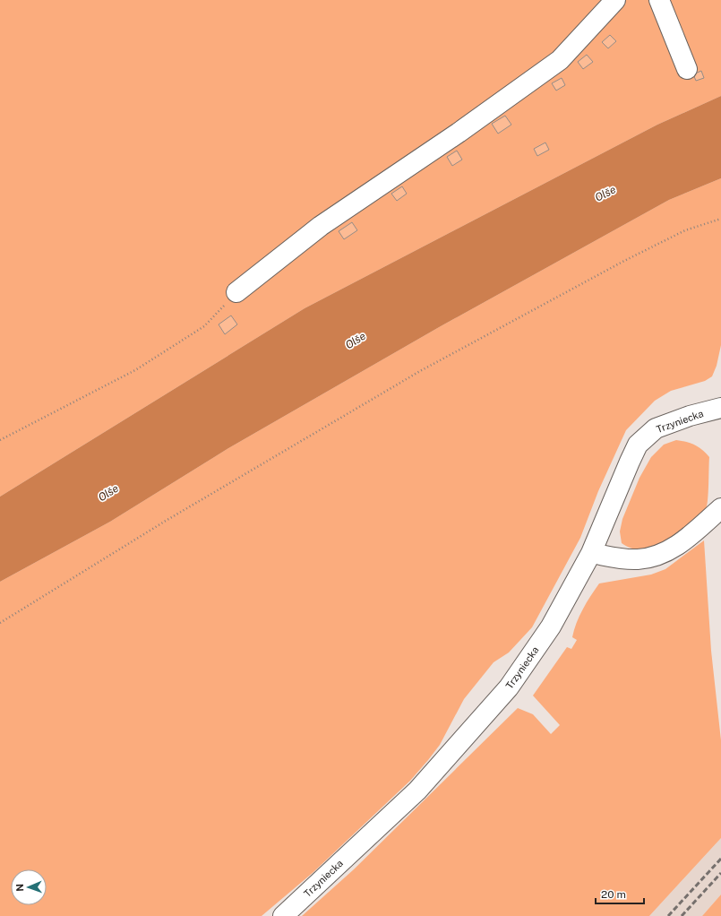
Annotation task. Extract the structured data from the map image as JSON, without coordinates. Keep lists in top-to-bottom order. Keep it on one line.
{"streets":{"street":["Trzyniecka"]},"water":["Olše"],"scale_bar":"20 m","north":"left"}
